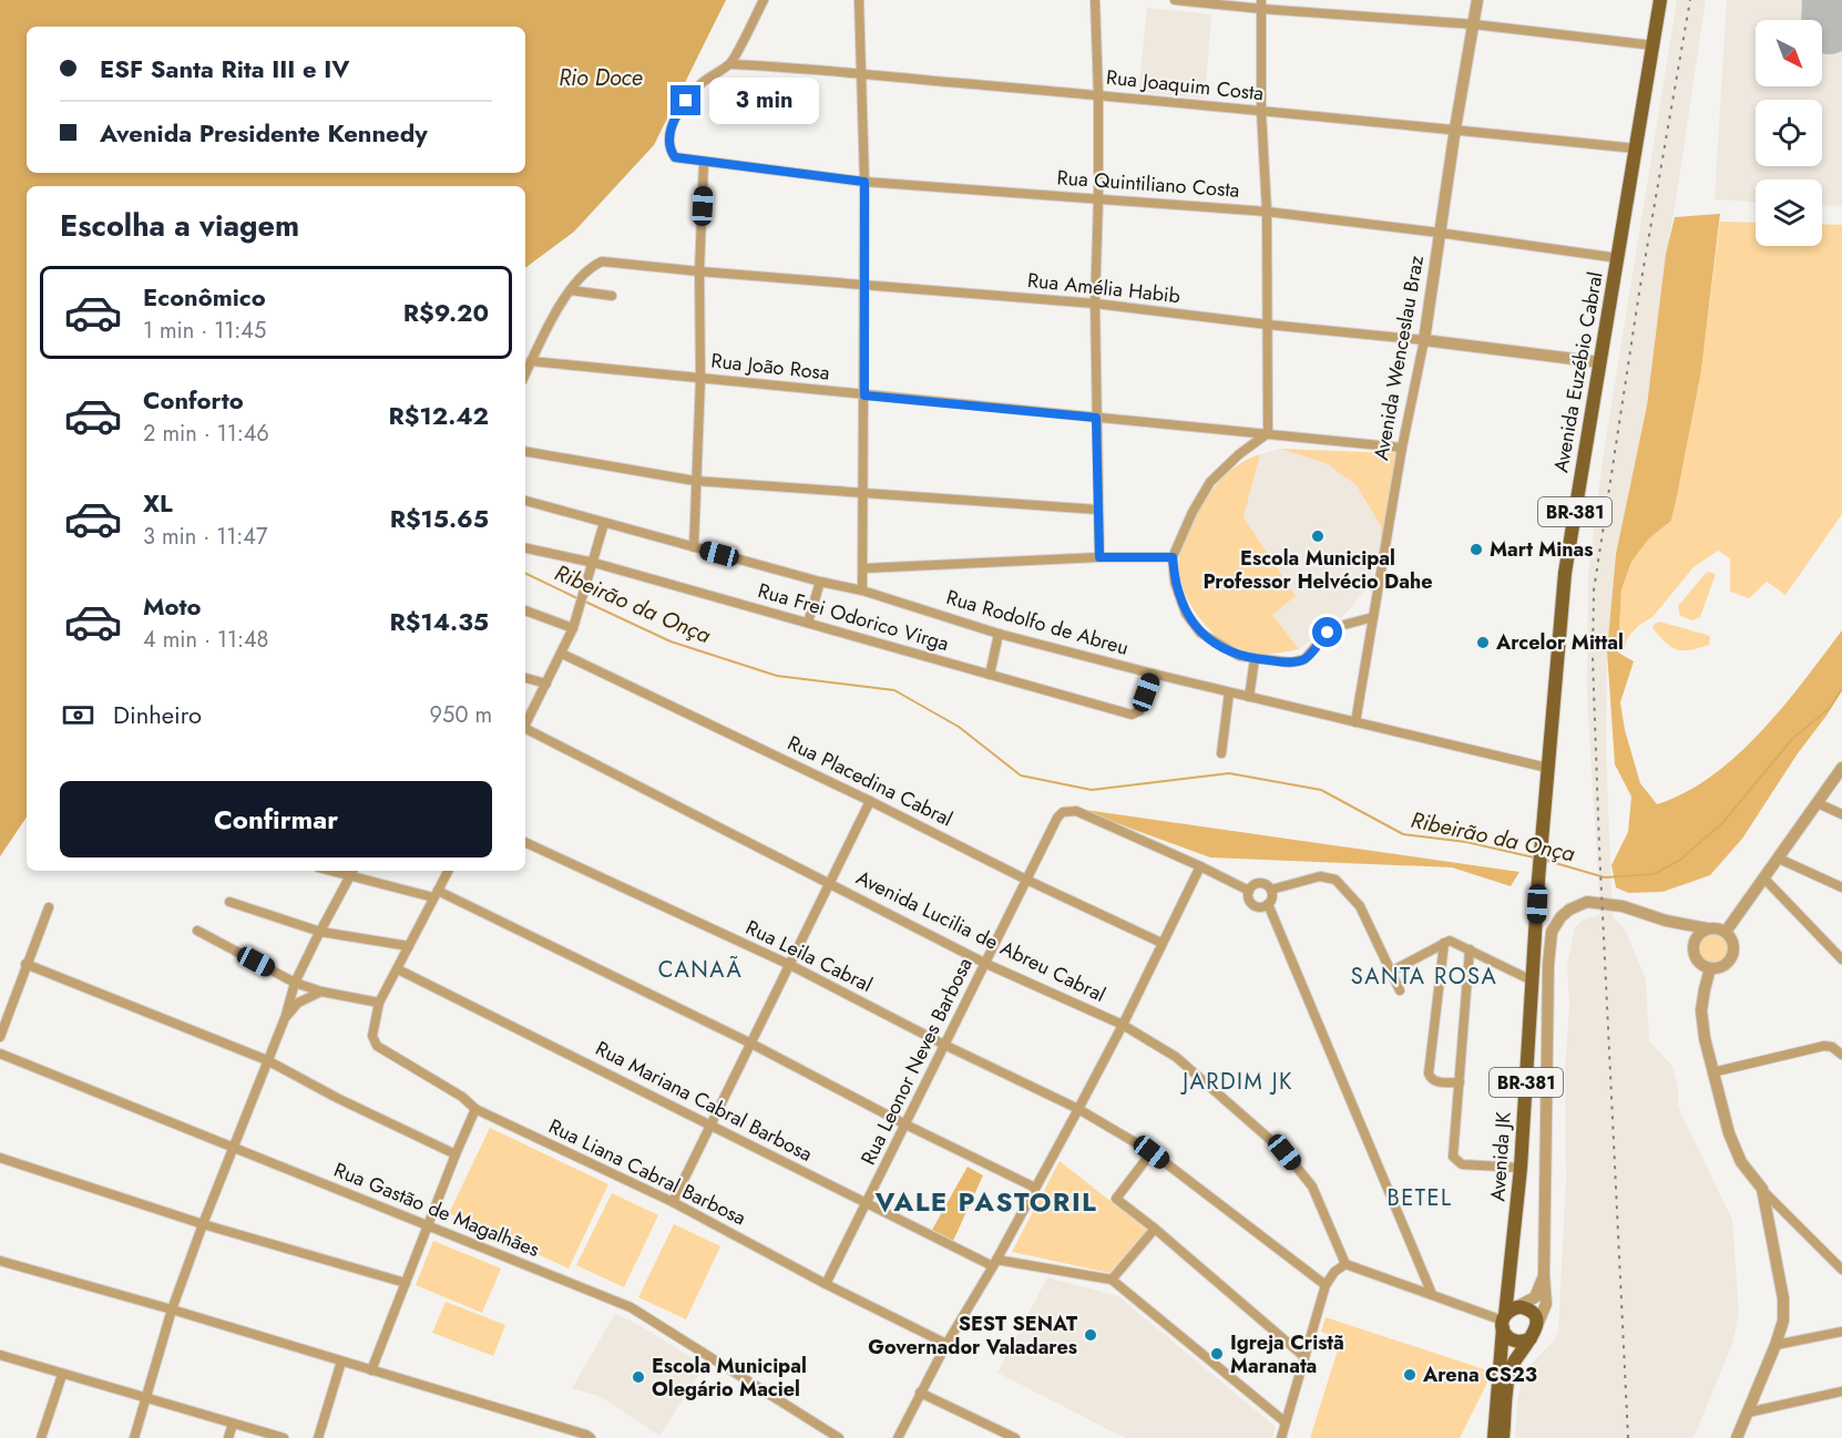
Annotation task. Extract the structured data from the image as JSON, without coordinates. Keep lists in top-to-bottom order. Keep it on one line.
{"streets":{"main road":["Avenida Euzébio Cabral","BR-381","Avenida JK"],"street":["Rua Joaquim Costa","Rua Quintiliano Costa","Rua Amélia Habib","Avenida Wenceslau Braz","Rua João Rosa","Rua Frei Odorico Virga","Rua Rodolfo de Abreu","Rua Placedina Cabral","Avenida Lucilia de Abreu Cabral","Rua Leila Cabral","Rua Leonor Neves Barbosa","Rua Mariana Cabral Barbosa","Rua Liana Cabral Barbosa","Rua Gastão de Magalhães"]},"crossings":[["Rua Joaquim Costa","Rua Quintiliano Costa"],["Rua Joaquim Costa","Avenida Wenceslau Braz"],["Rua Joaquim Costa","Avenida Euzébio Cabral"],["Rua Quintiliano Costa","Avenida Wenceslau Braz"],["Rua Quintiliano Costa","Avenida Euzébio Cabral"],["Rua Amélia Habib","Avenida Wenceslau Braz"],["Rua Amélia Habib","Avenida Euzébio Cabral"],["Avenida Wenceslau Braz","Rua João Rosa"],["Avenida Wenceslau Braz","Rua Rodolfo de Abreu"],["Avenida Euzébio Cabral","Rua Rodolfo de Abreu"],["Avenida Euzébio Cabral","Avenida JK"],["Rua Frei Odorico Virga","Rua Rodolfo de Abreu"],["Rua Placedina Cabral","Rua Leonor Neves Barbosa"],["Avenida Lucilia de Abreu Cabral","Rua Leonor Neves Barbosa"],["Rua Leila Cabral","Rua Leonor Neves Barbosa"],["Rua Leonor Neves Barbosa","Rua Mariana Cabral Barbosa"],["Rua Leonor Neves Barbosa","Rua Liana Cabral Barbosa"]],"districts":["CANAÃ","SANTA ROSA","JARDIM JK","BETEL","VALE PASTORIL"],"water":["Rio Doce","Ribeirão da Onça"],"places":["Escola Municipal Professor Helvécio Dahe","Mart Minas","Arcelor Mittal","SEST SENAT Governador Valadares","Igreja Cristã Maranata","Arena CS23","Escola Municipal Olegário Maciel"],"north":"bottom right","page":{"banner":["ESF Santa Rita III e IV","Avenida Presidente Kennedy"],"bubble":"3 min","heading":"Escolha a viagem","list":[{"name":"Econômico","note":"1 min · 11:45","value":"R$9.20"},{"name":"Conforto","note":"2 min · 11:46","value":"R$12.42"},{"name":"XL","note":"3 min · 11:47","value":"R$15.65"},{"name":"Moto","note":"4 min · 11:48","value":"R$14.35"}],"pay":["Dinheiro","950 m"],"buttons":"Confirmar"}}
